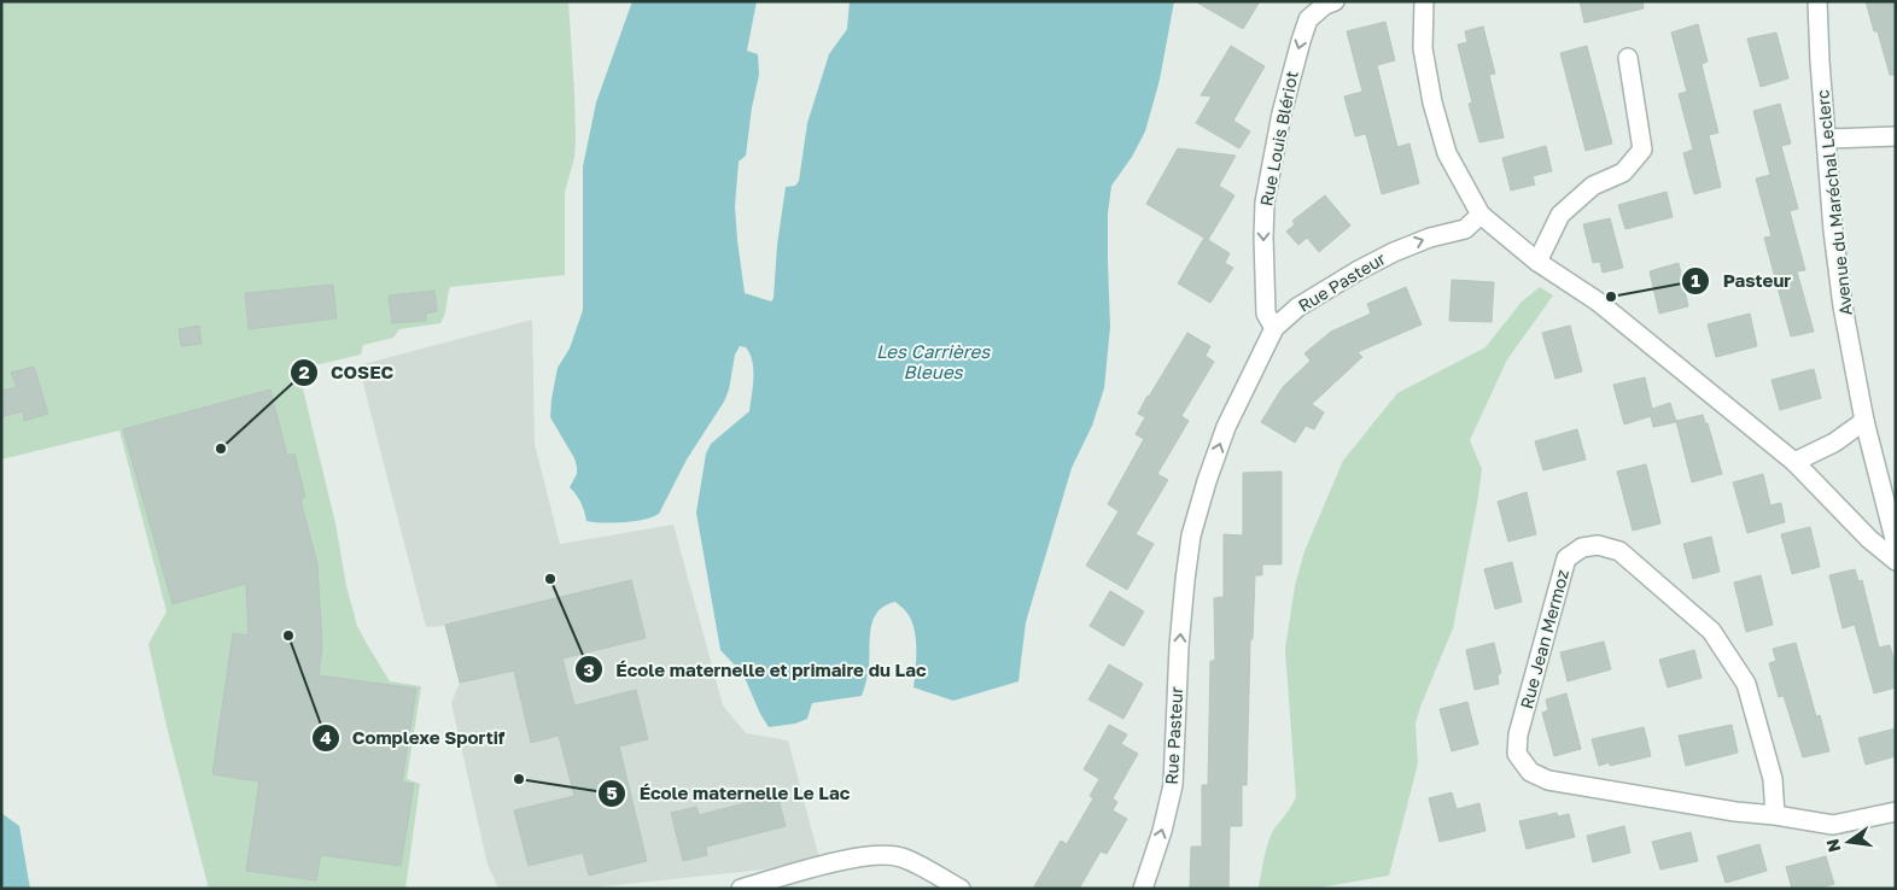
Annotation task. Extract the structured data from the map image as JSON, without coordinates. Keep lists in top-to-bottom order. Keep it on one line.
{"streets":{"street":["Rue Louis Blériot","Avenue du Maréchal Leclerc","Rue Pasteur","Rue Jean Mermoz"]},"crossings":[["Rue Louis Blériot","Rue Pasteur"]],"one_way":["Rue Louis Blériot","Rue Pasteur"],"water":["Les Carrières Bleues"],"places":["Pasteur","COSEC","École maternelle et primaire du Lac","Complexe Sportif","École maternelle Le Lac"],"north":"left"}
